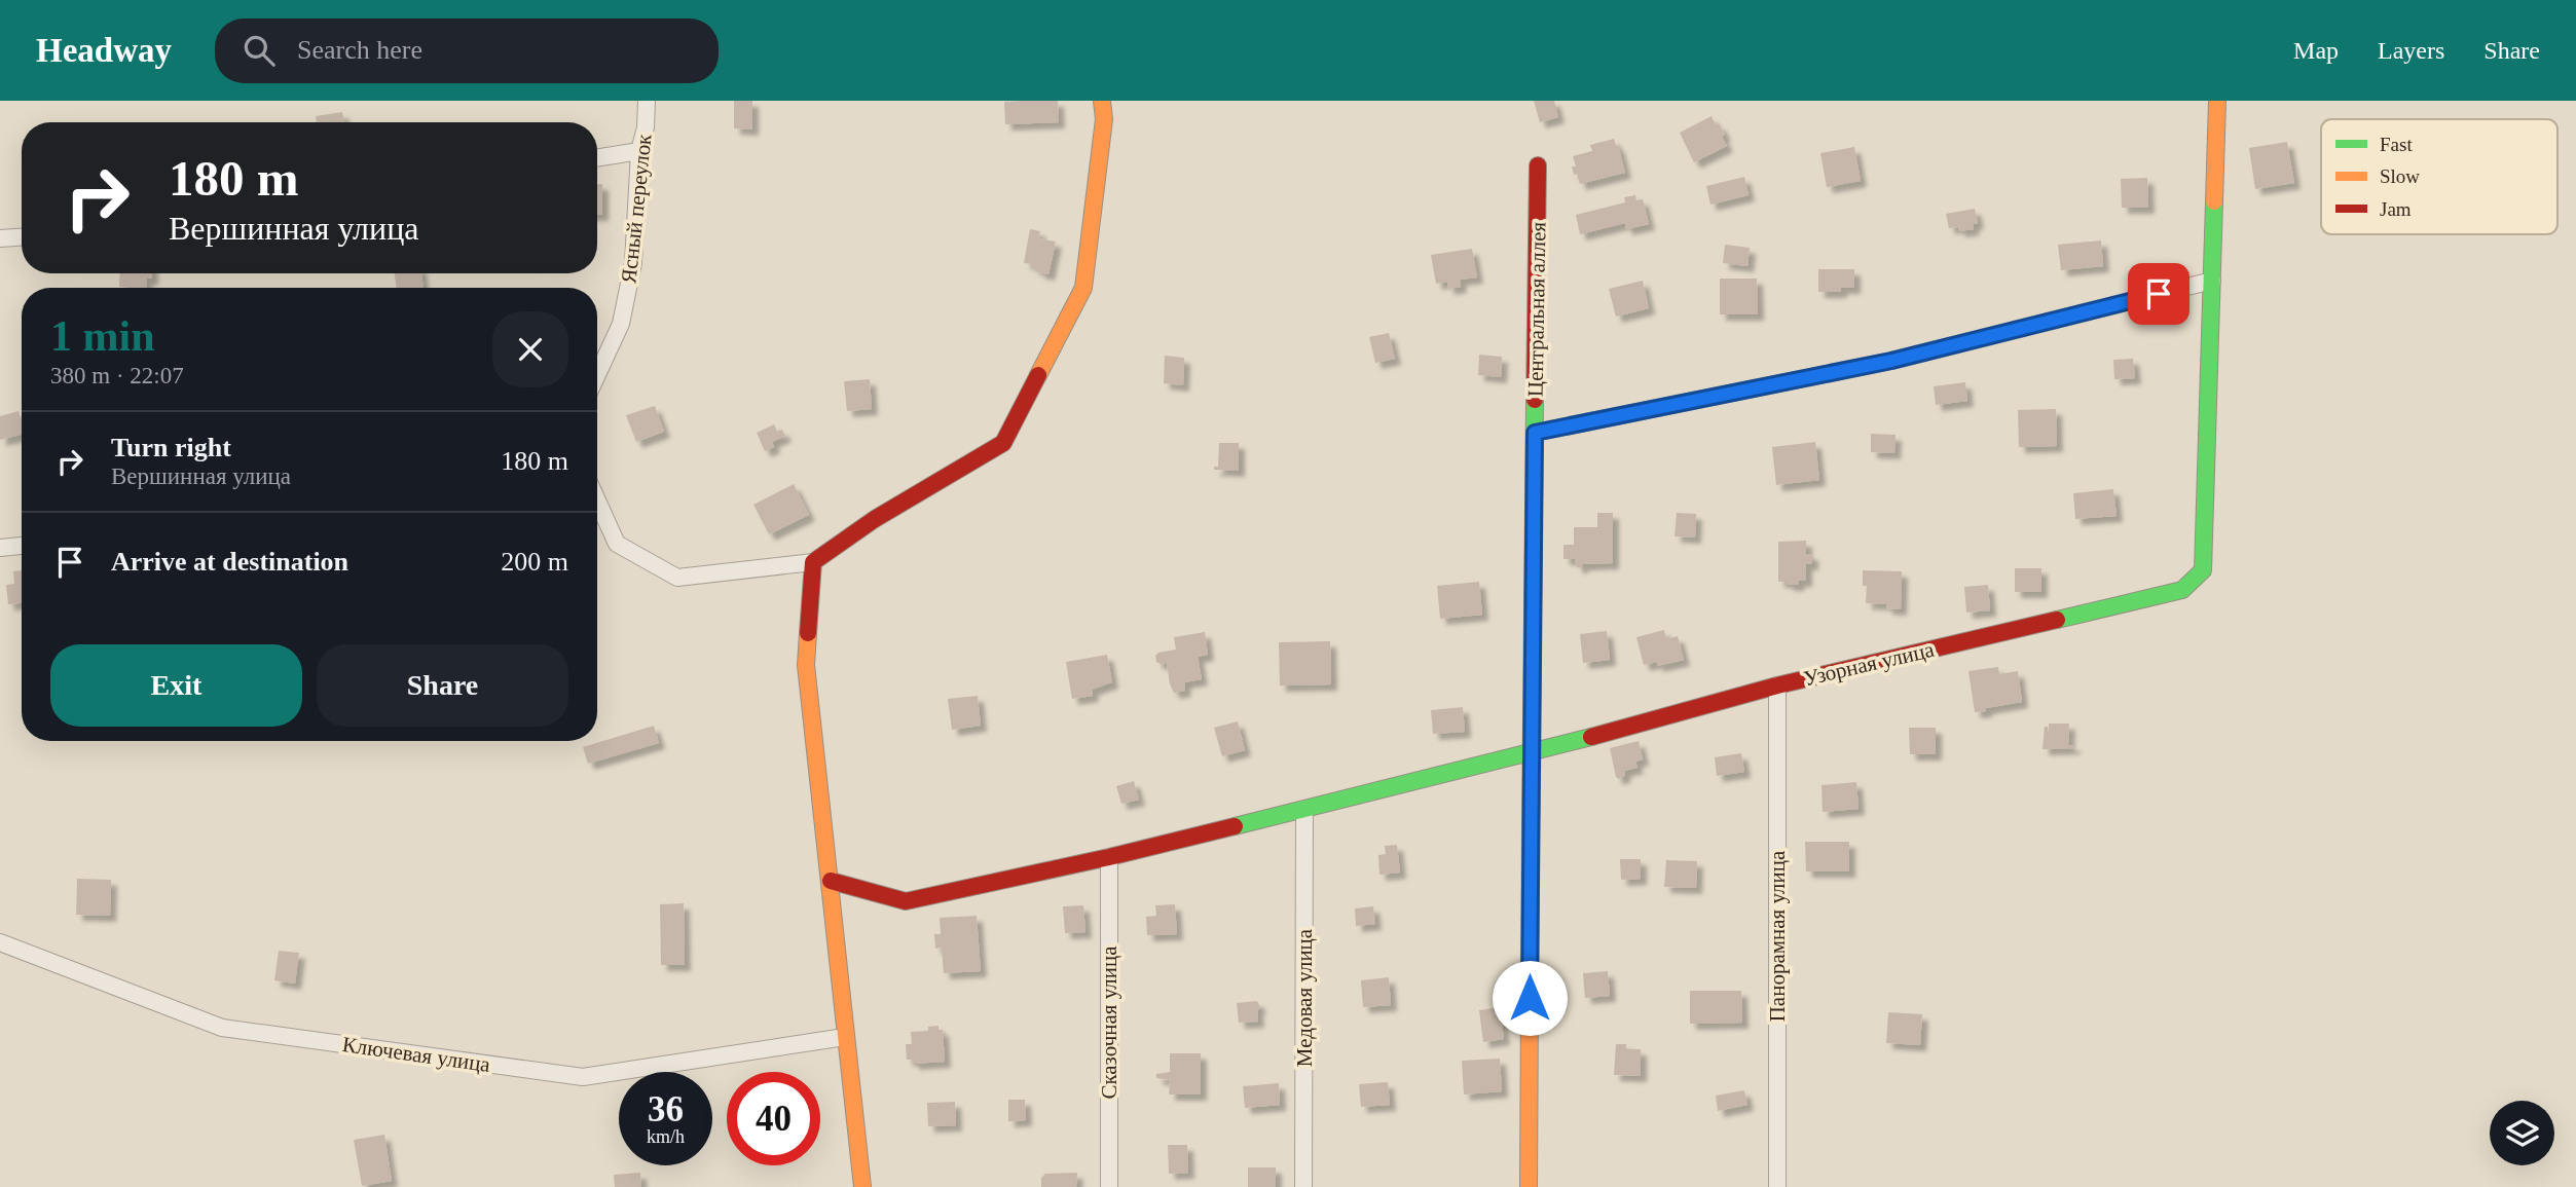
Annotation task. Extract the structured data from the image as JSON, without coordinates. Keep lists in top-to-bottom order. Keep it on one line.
{"streets":{"street":["Ясный переулок","Центральная аллея","Узорная улица","Панорамная улица","Медовая улица","Сказочная улица","Ключевая улица"]},"crossings":[["Центральная аллея","Узорная улица"],["Узорная улица","Панорамная улица"],["Узорная улица","Медовая улица"],["Узорная улица","Сказочная улица"]],"legend":["Fast","Slow","Jam"],"page":{"header":"Headway","search":"Search here","nav":["Map","Layers","Share"],"turn":["180 m","Вершинная улица"],"heading":["1 min","380 m · 22:07"],"list":[{"name":"Turn right","note":"Вершинная улица","value":"180 m"},{"name":"Arrive at destination","value":"200 m"}],"buttons":["Exit","Share"],"speed":"36 km/h","limit":"40"}}
